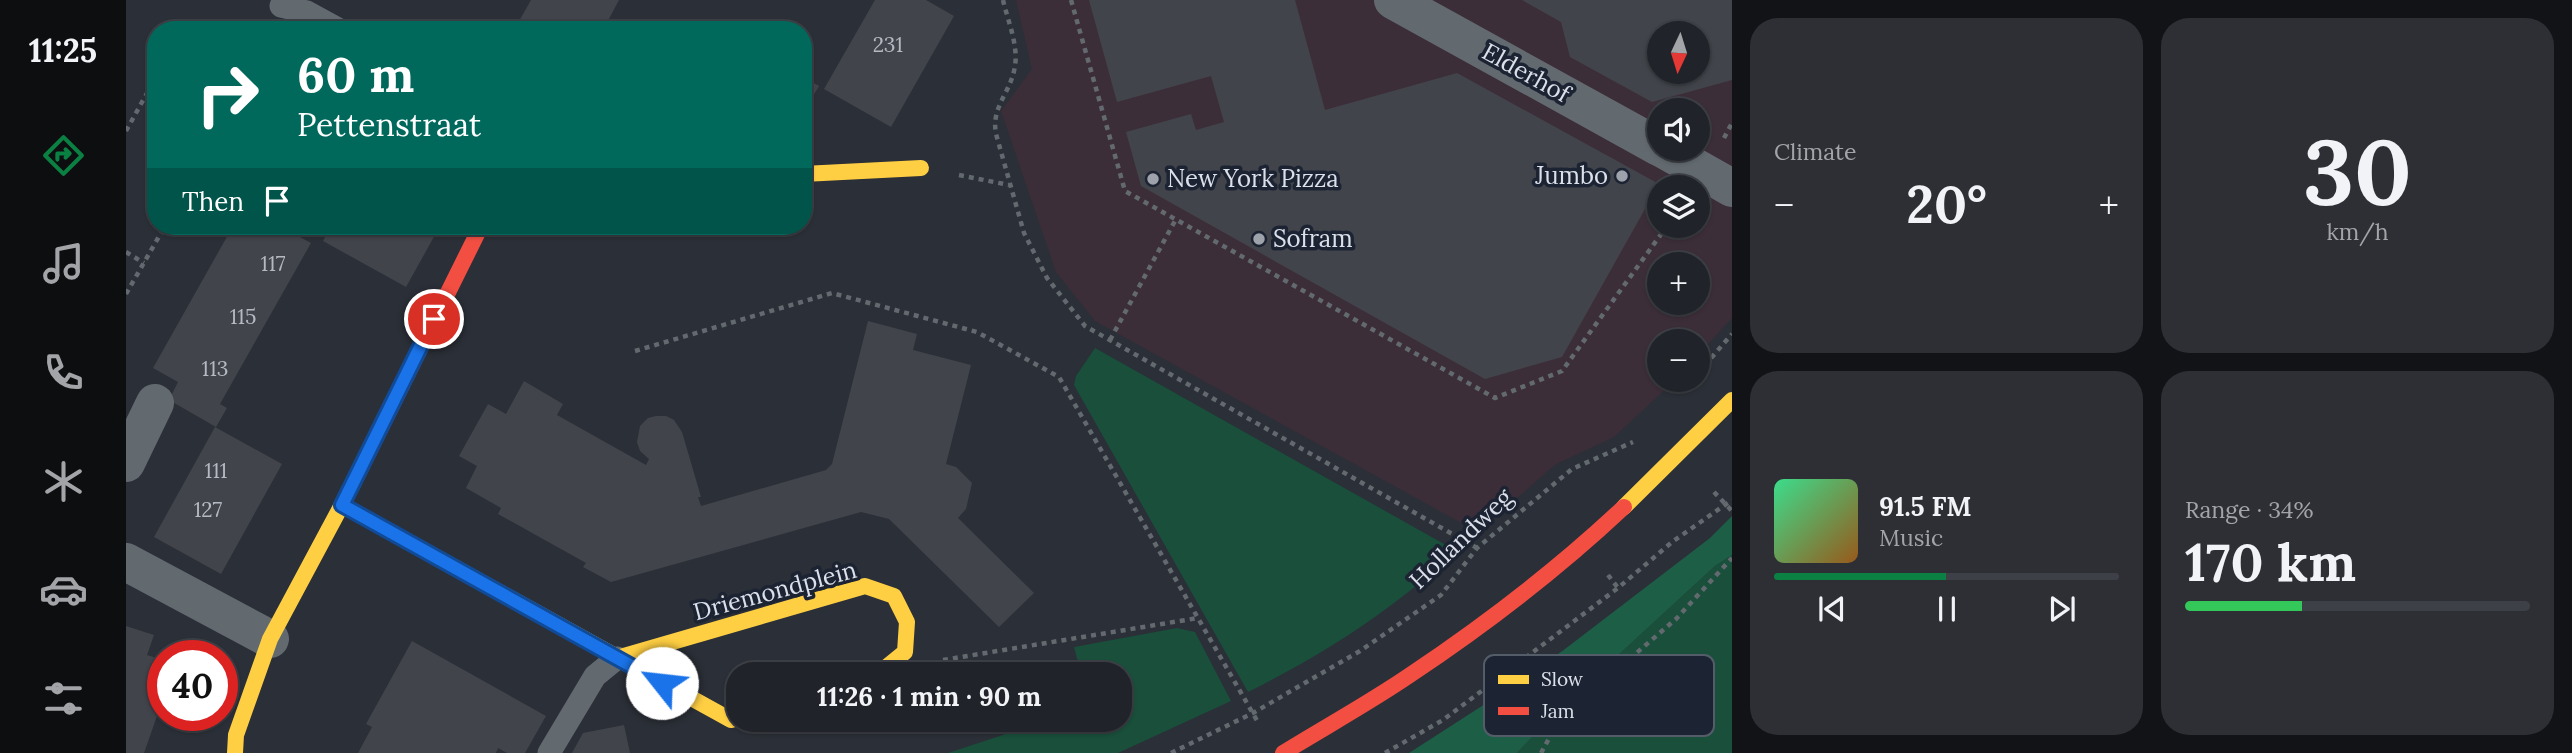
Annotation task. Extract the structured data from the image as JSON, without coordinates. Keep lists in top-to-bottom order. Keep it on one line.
{"streets":{"street":["Elderhof","Driemondplein"],"path":["Hollandweg"]},"places":["Jumbo","New York Pizza","Sofram"],"house_numbers":["231","117","115","113","111","127"],"legend":["Slow","Jam"],"north":"bottom","page":{"tabs":"11:25","tile":["Climate",["30","km/h"],["Range · 34%","170 km"]],"map_buttons":["+","−"],"turn":["60 m","Pettenstraat"],"then":"Then","heat":["−","20°","+"],"song":["91.5 FM","Music"],"limit":"40","trip":"11:26 · 1 min · 90 m"}}
